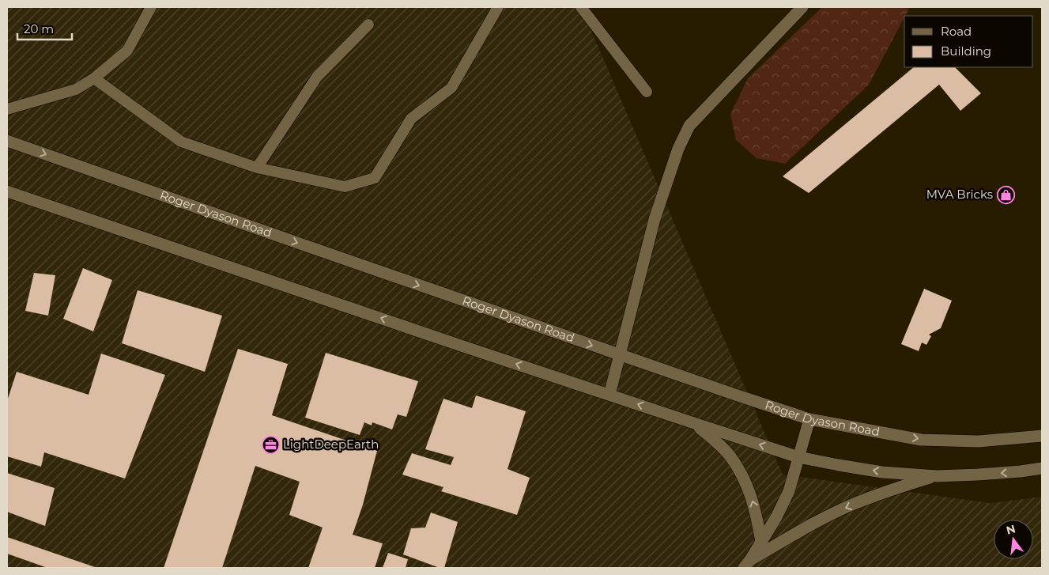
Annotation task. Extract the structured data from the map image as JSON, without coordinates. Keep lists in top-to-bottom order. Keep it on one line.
{"streets":{"main road":["Roger Dyason Road"]},"places":{"shop":["MVA Bricks"],"office":["LightDeepEarth"]},"legend":["Road","Building"],"scale_bar":"20 m","north":"top"}
